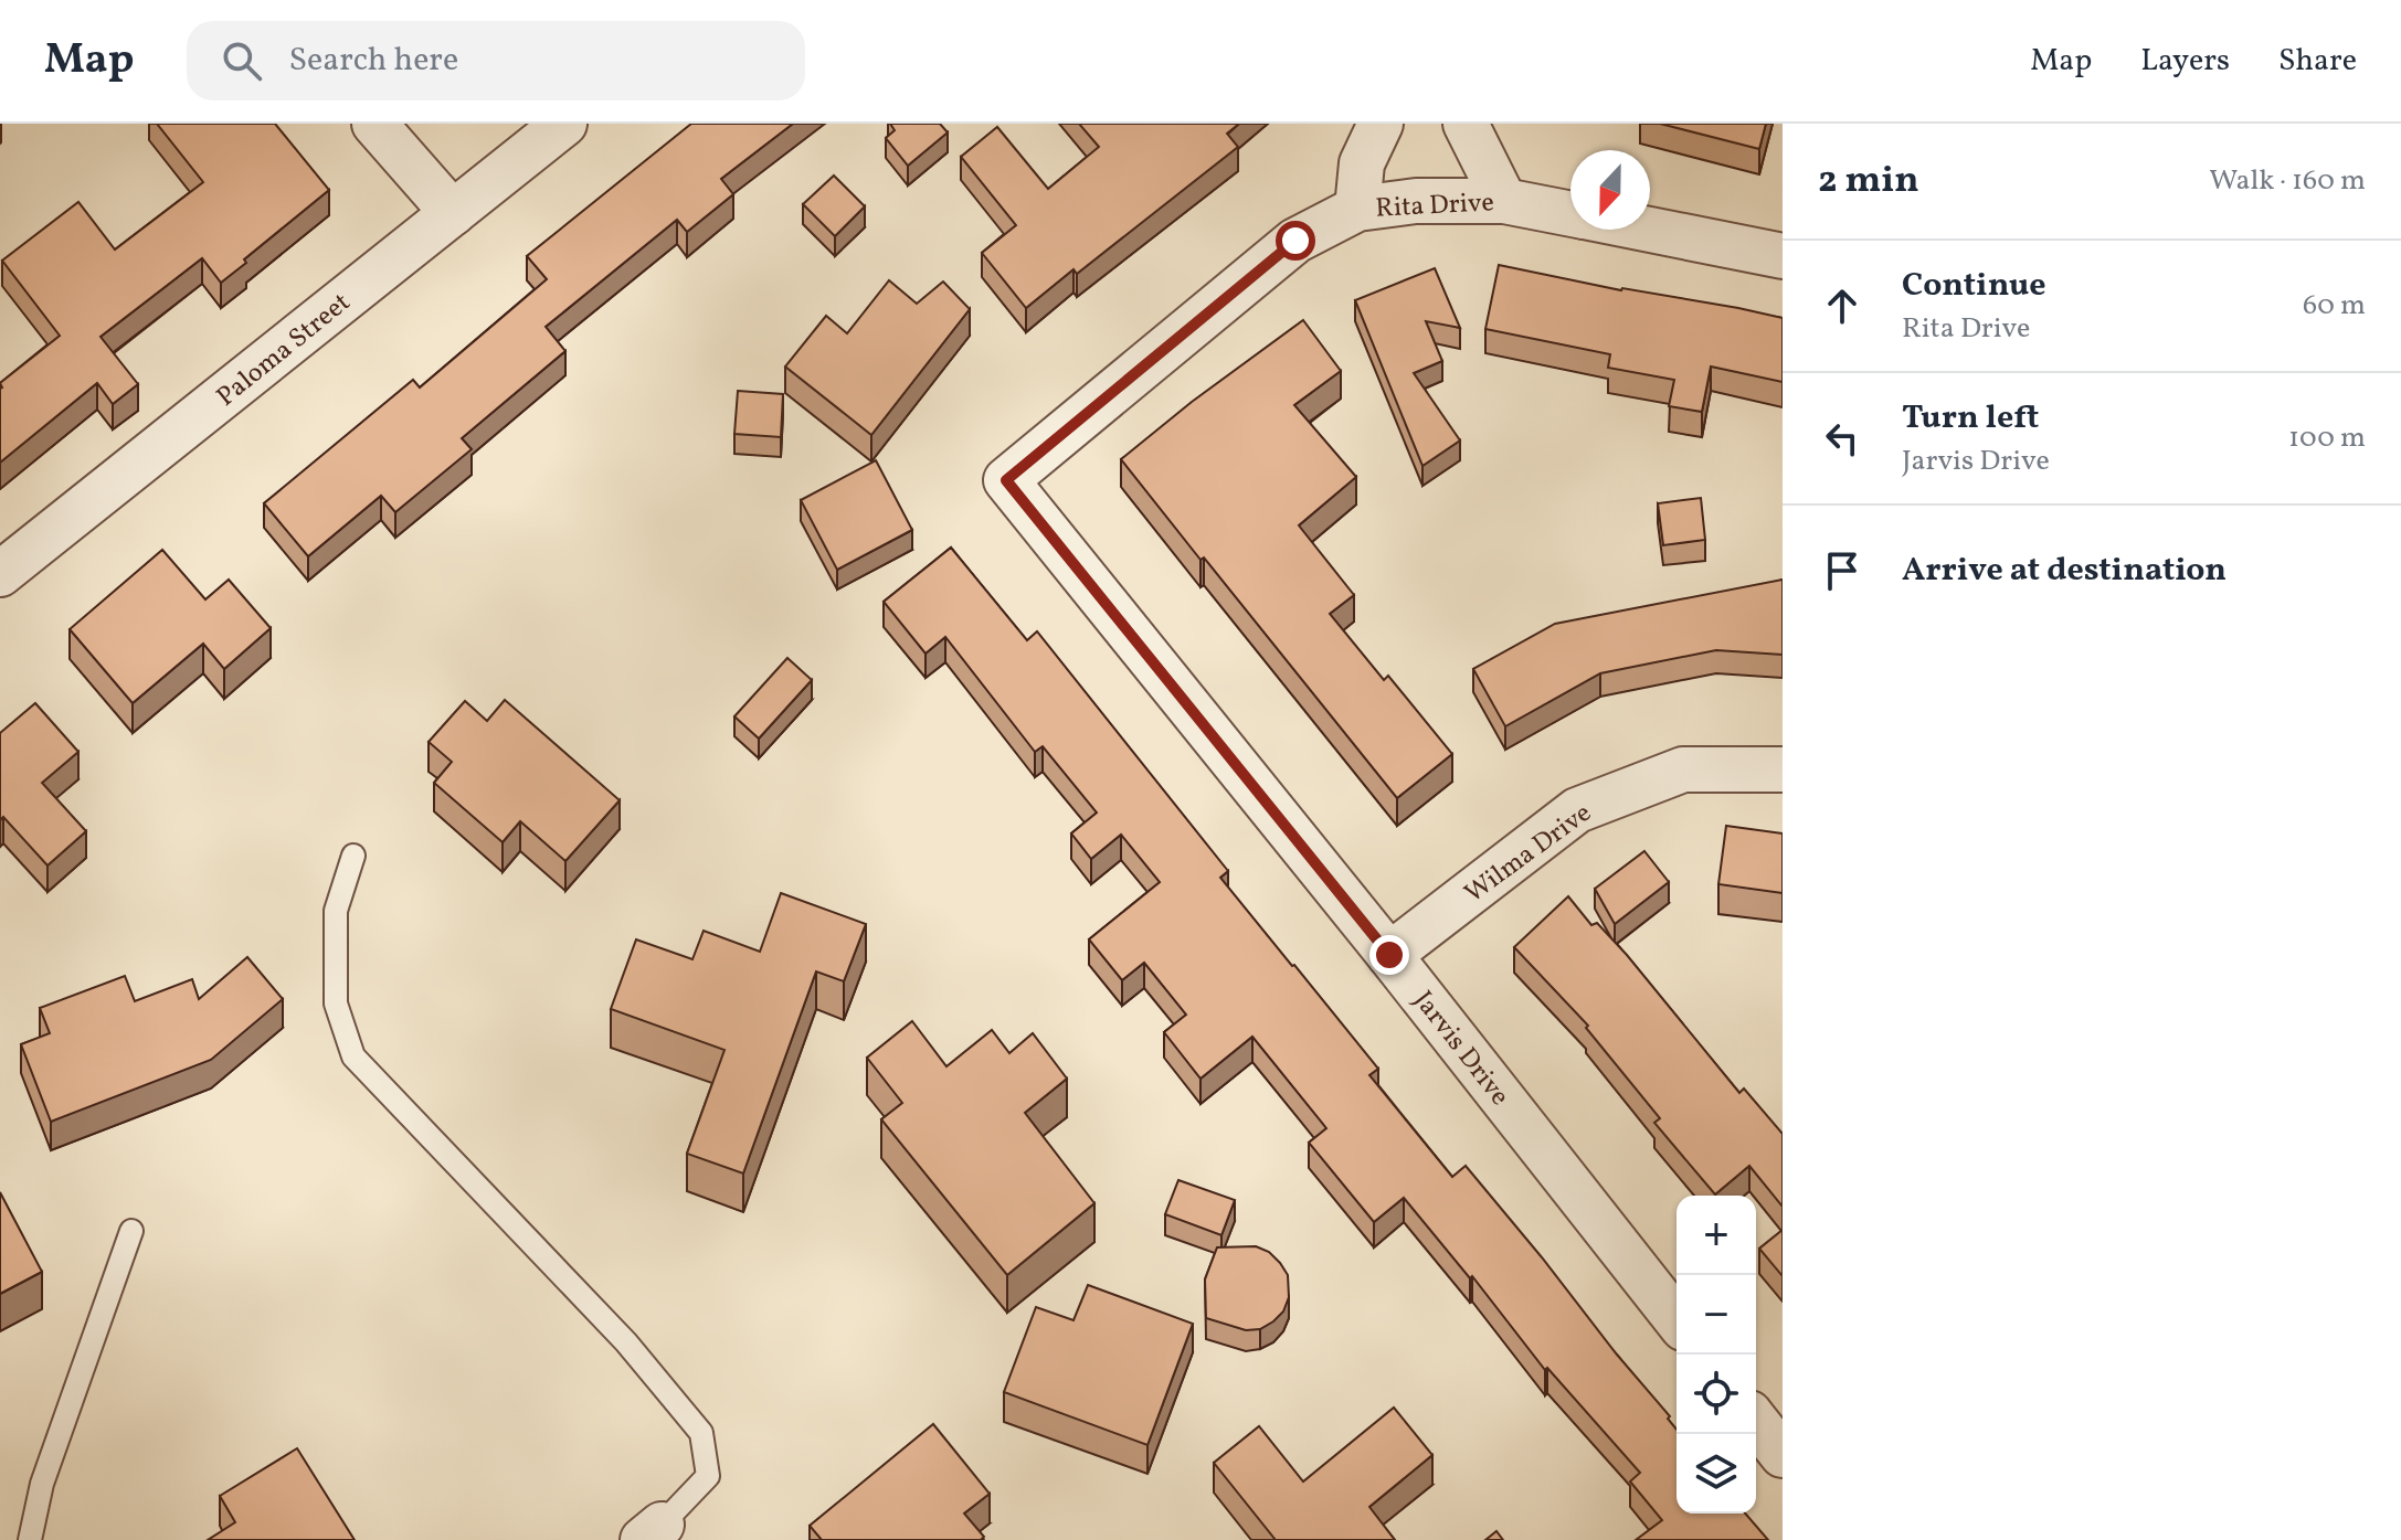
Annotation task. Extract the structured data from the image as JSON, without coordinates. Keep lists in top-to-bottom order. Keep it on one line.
{"streets":{"street":["Rita Drive","Paloma Street","Wilma Drive","Jarvis Drive"]},"crossings":[["Rita Drive","Jarvis Drive"],["Wilma Drive","Jarvis Drive"]],"north":"bottom","page":{"header":"Map","search":"Search here","nav":["Map","Layers","Share"],"heading":["2 min","Walk · 160 m"],"list":[["Continue","Rita Drive","60 m"],["Turn left","Jarvis Drive","100 m"],"Arrive at destination"],"map_buttons":["+","−"]}}
